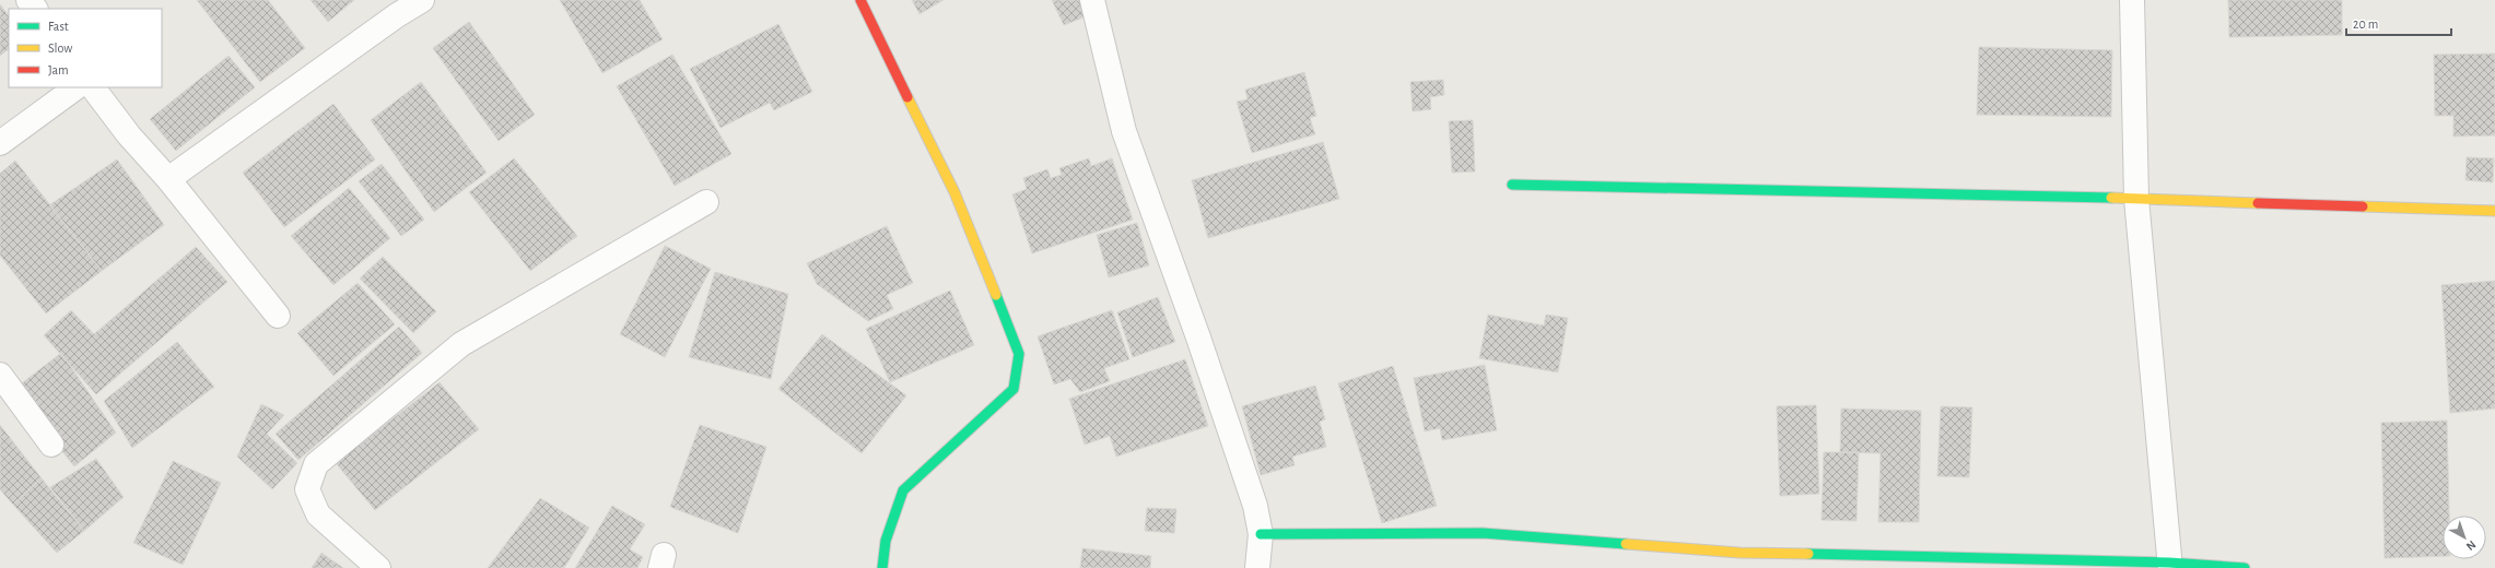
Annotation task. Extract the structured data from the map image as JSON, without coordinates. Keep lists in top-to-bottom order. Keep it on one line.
{"legend":["Fast","Slow","Jam"],"scale_bar":"20 m","north":"bottom right"}
